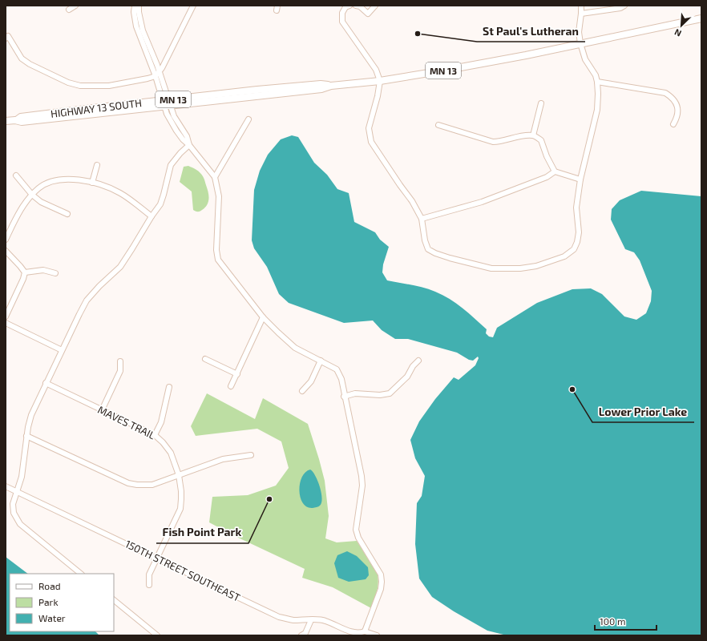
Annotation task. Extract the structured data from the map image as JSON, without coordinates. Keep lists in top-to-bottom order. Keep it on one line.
{"streets":{"main road":["MN 13","HIGHWAY 13 SOUTH"],"street":["MAVES TRAIL","150TH STREET SOUTHEAST"]},"crossings":[["MAVES TRAIL","150TH STREET SOUTHEAST"]],"places":["St Paul's Lutheran","Lower Prior Lake","Fish Point Park"],"legend":["Road","Park","Water"],"scale_bar":"100 m","north":"bottom left"}
